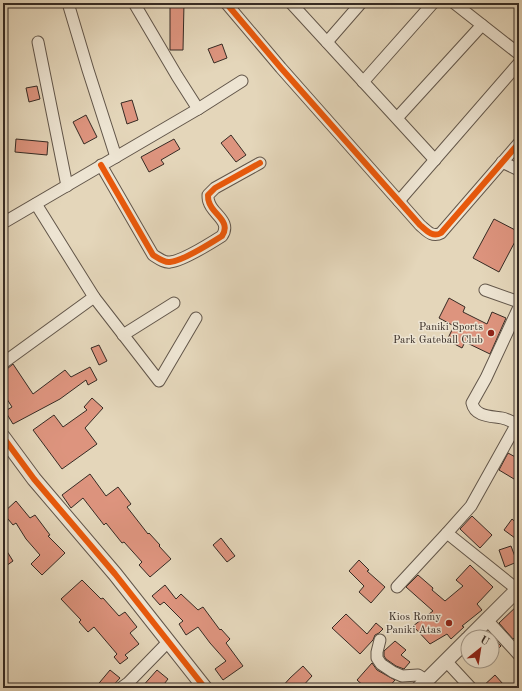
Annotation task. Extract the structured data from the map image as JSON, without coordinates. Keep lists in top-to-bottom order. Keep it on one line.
{"places":["Paniki Sports Park Gateball Club","Kios Romy Paniki Atas"],"north":"top right"}
